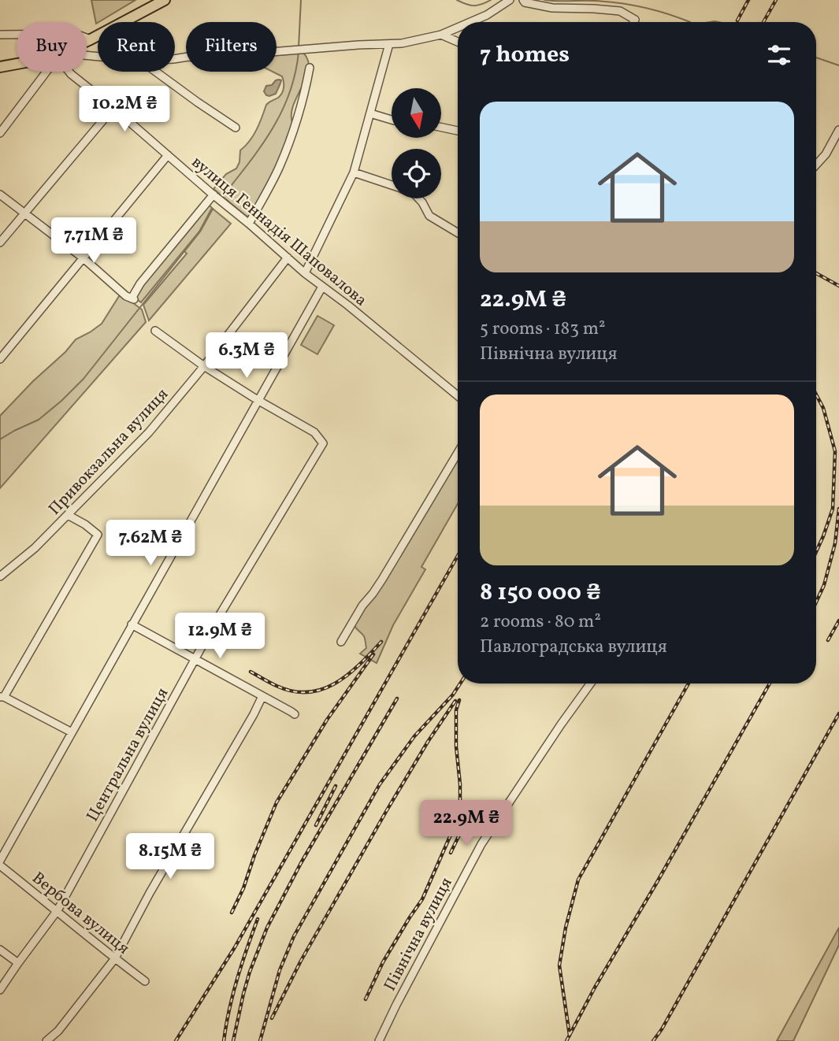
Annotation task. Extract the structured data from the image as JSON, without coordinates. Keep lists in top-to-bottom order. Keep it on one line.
{"streets":{"street":["вулиця Геннадія Шаповалова","Привокзальна вулиця","Центральна вулиця","Вербова вулиця","Північна вулиця"]},"crossings":[["вулиця Геннадія Шаповалова","Привокзальна вулиця"],["Центральна вулиця","Вербова вулиця"]],"north":"bottom","page":{"chip":["Buy","Rent","Filters"],"heading":"7 homes","price":["10.2M ₴","7.71M ₴","6.3M ₴","7.62M ₴","12.9M ₴","22.9M ₴","8.15M ₴"],"list":[{"name":"22.9M ₴","note":"5 rooms · 183 m² · Північна вулиця"},{"name":"8 150 000 ₴","note":"2 rooms · 80 m² · Павлоградська вулиця"}]}}
